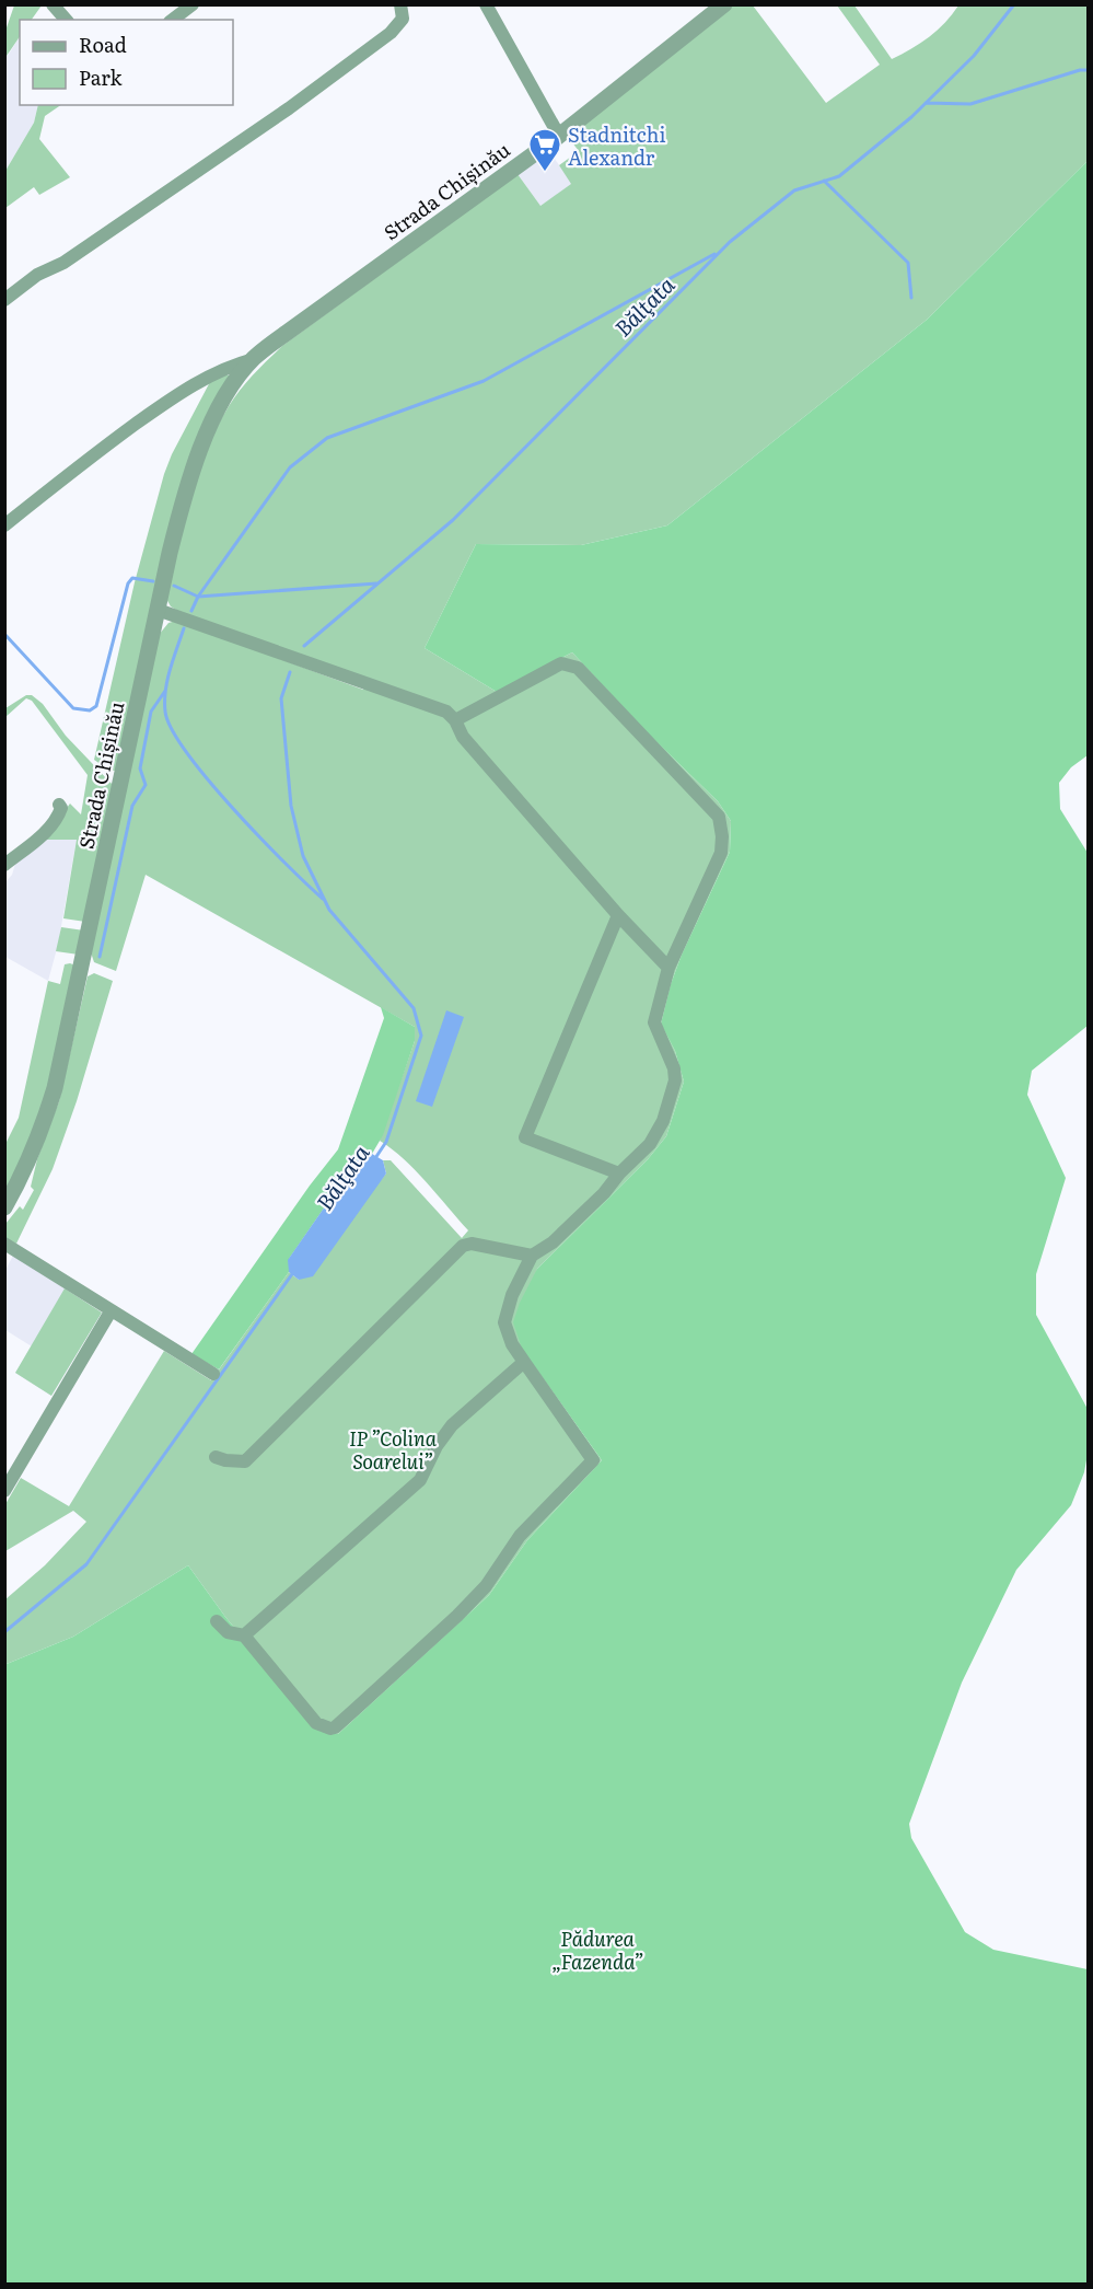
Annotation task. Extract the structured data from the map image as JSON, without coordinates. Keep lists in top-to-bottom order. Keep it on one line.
{"streets":{"street":["Strada Chișinău"]},"water":["Bălţata"],"parks":["IP ”Colina Soarelui”","Pădurea „Fazenda”"],"places":{"supermarket":["Stadnitchi Alexandr"]},"legend":["Road","Park"]}
